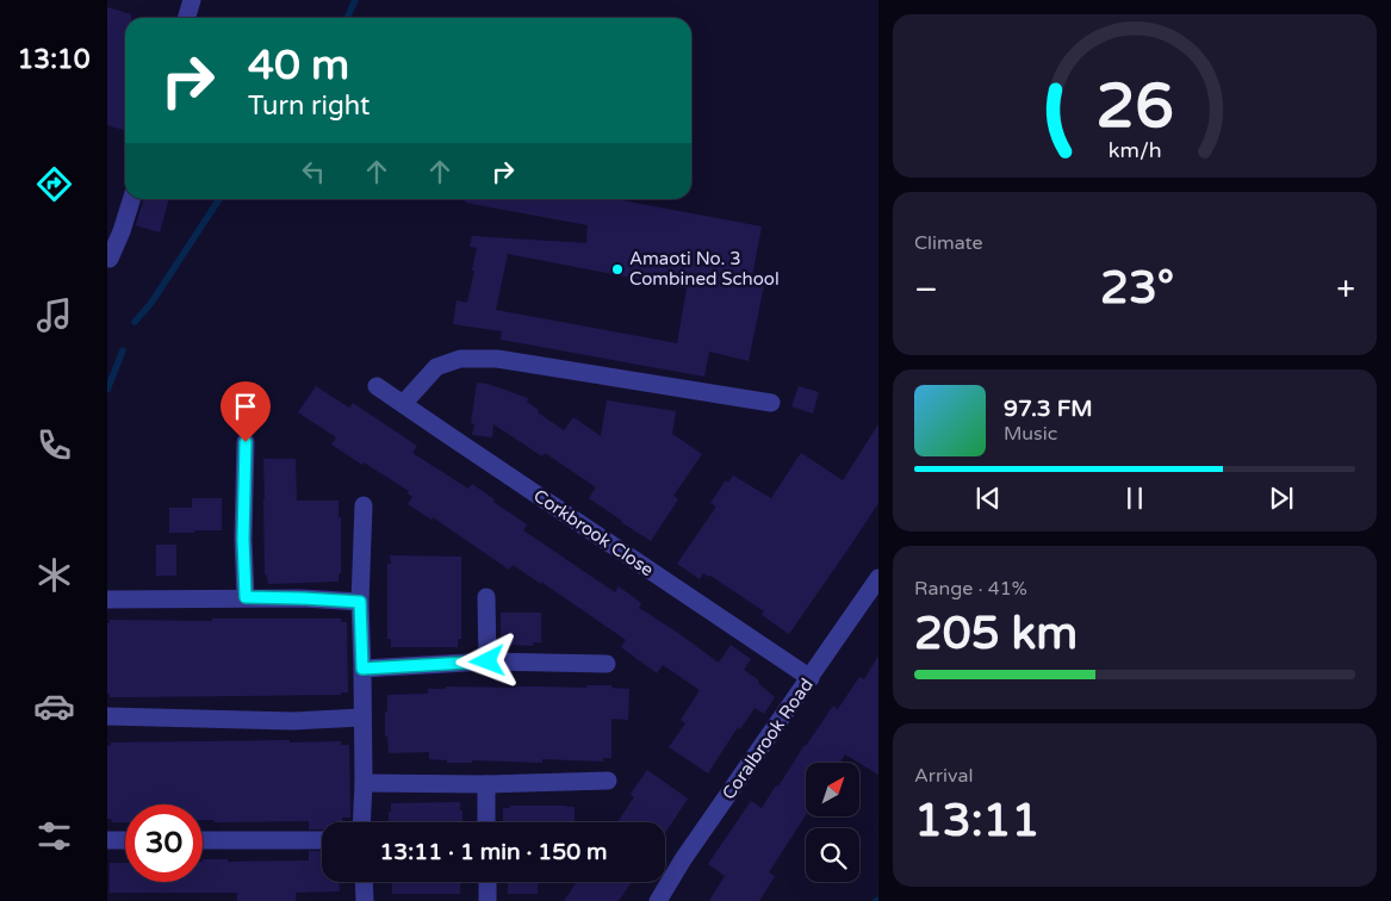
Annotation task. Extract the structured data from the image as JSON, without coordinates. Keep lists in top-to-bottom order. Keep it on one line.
{"streets":{"street":["Corkbrook Close","Coralbrook Road"]},"crossings":[["Corkbrook Close","Coralbrook Road"]],"places":["Amaoti No. 3 Combined School"],"north":"top right","page":{"tabs":"13:10","turn":["40 m","Turn right"],"tile":["Climate",["Range · 41%","205 km"],["Arrival","13:11"]],"heat":["−","23°","+"],"song":["97.3 FM","Music"],"limit":"30","trip":"13:11 · 1 min · 150 m","gauge":["26","km/h"]}}
